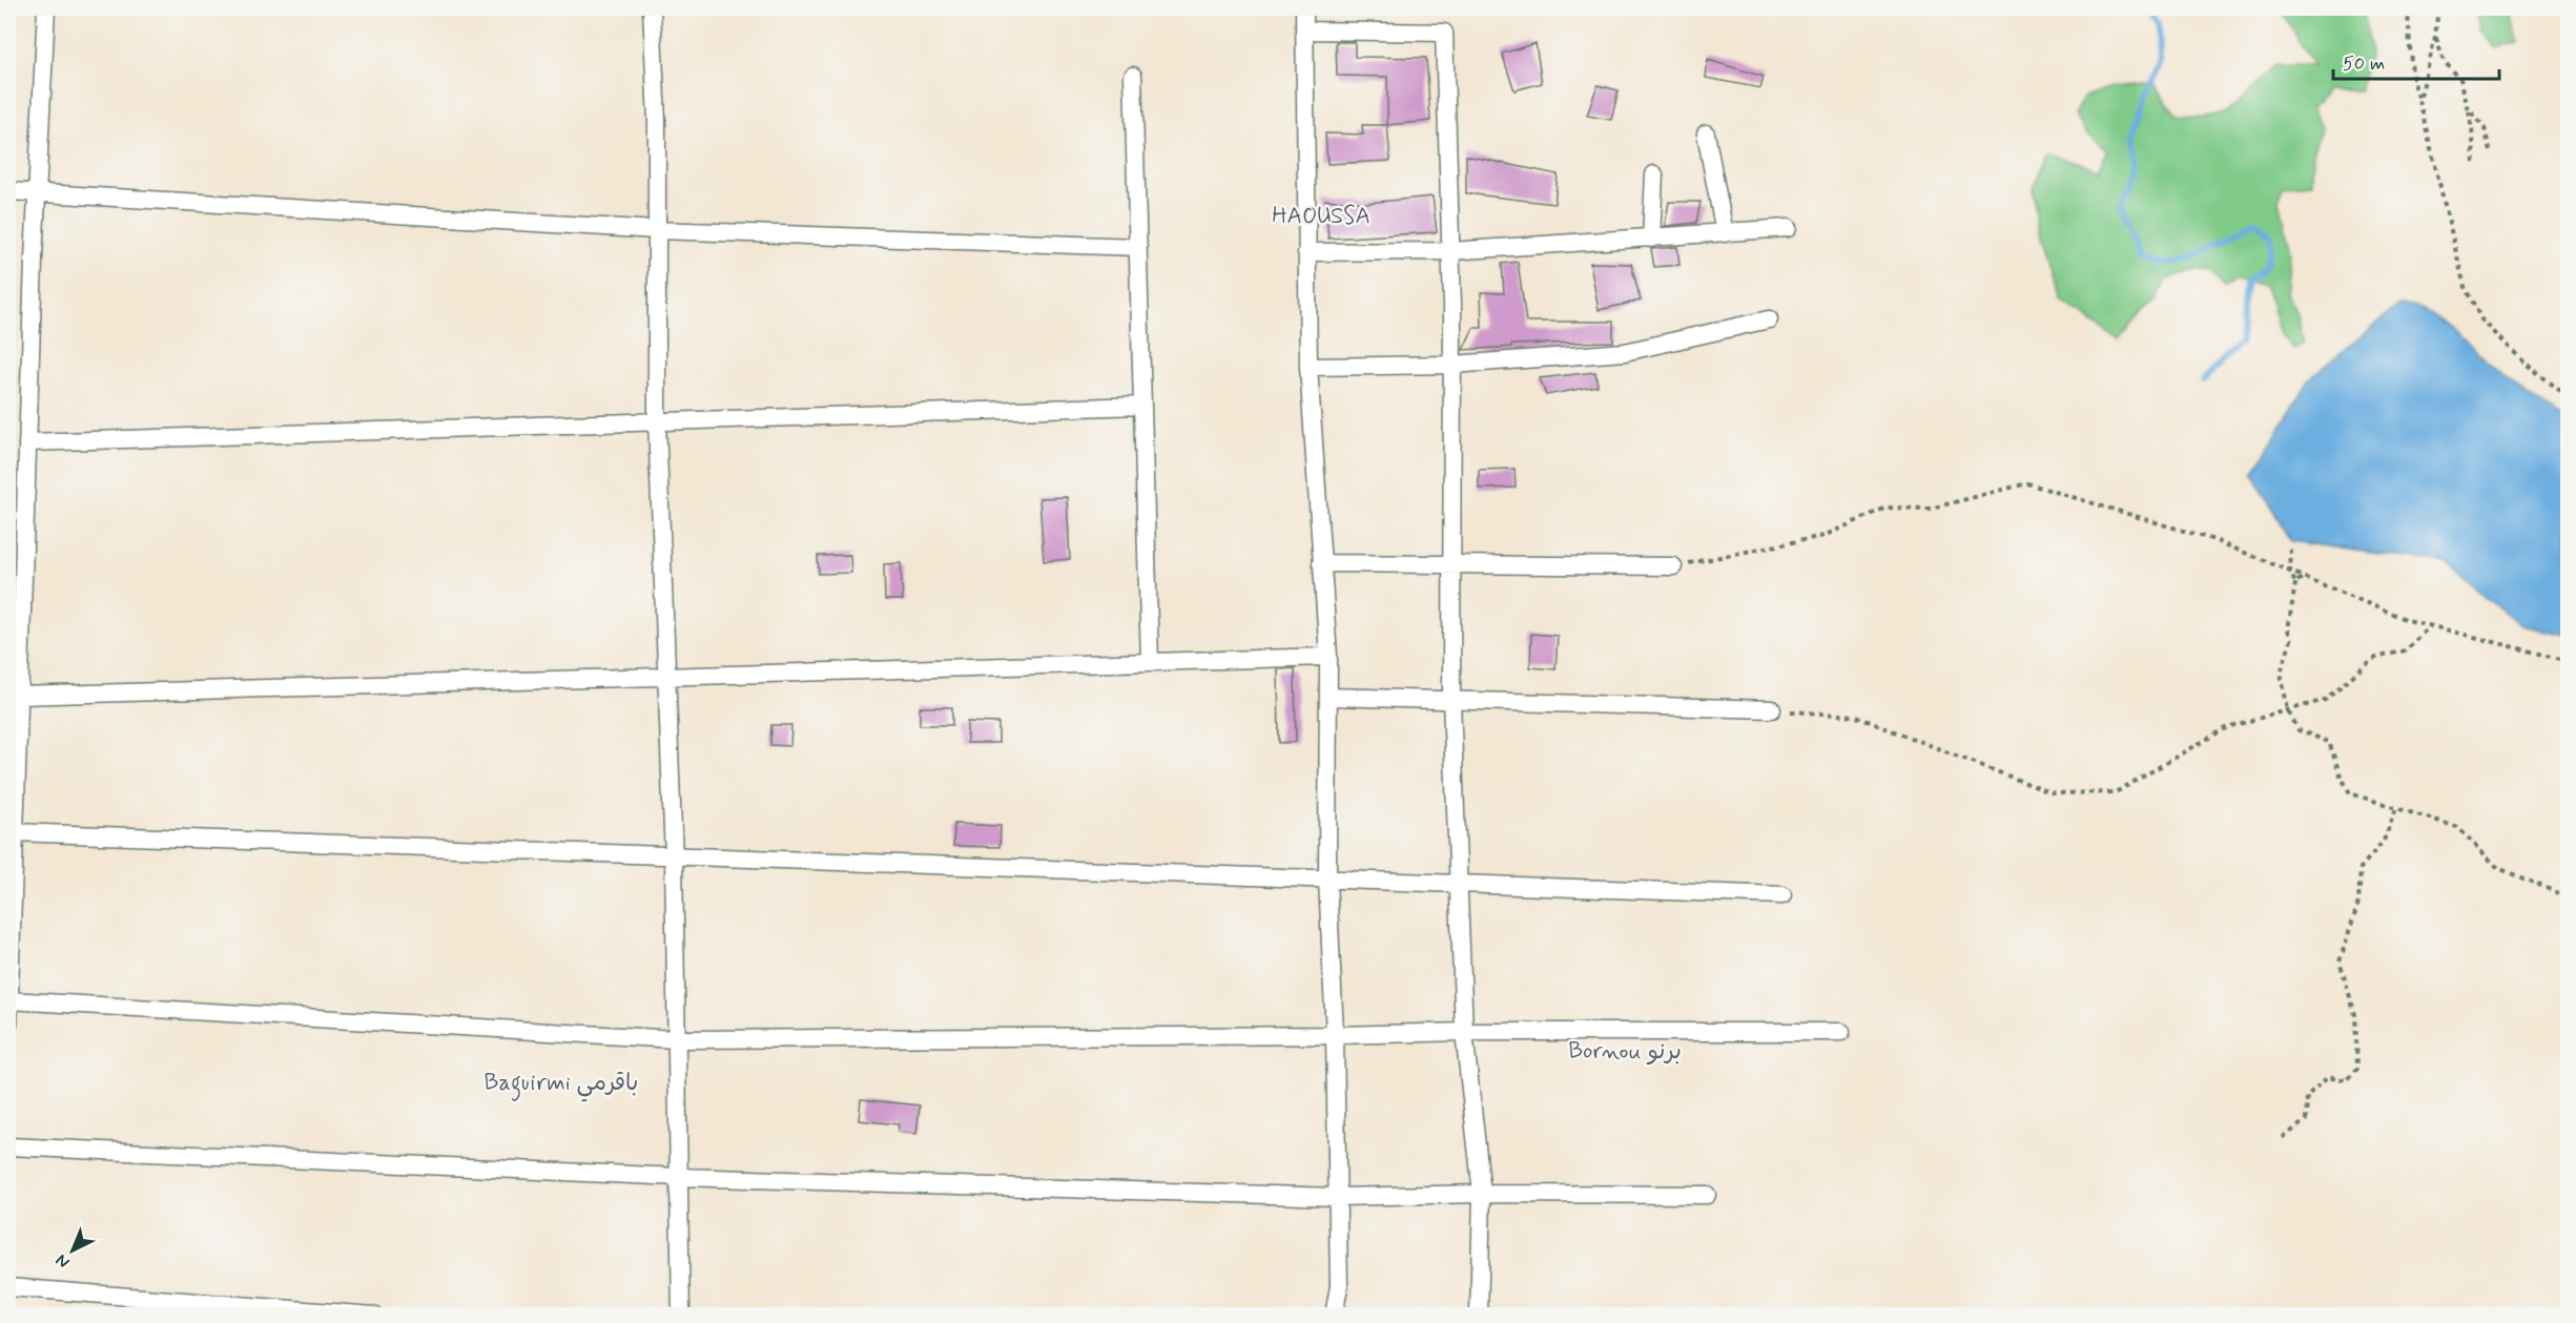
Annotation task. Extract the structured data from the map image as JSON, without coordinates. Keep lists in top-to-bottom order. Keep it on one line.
{"districts":["HAOUSSA","Bornou برنو","Baguirmi باقرمي"],"scale_bar":"50 m","north":"bottom left"}
